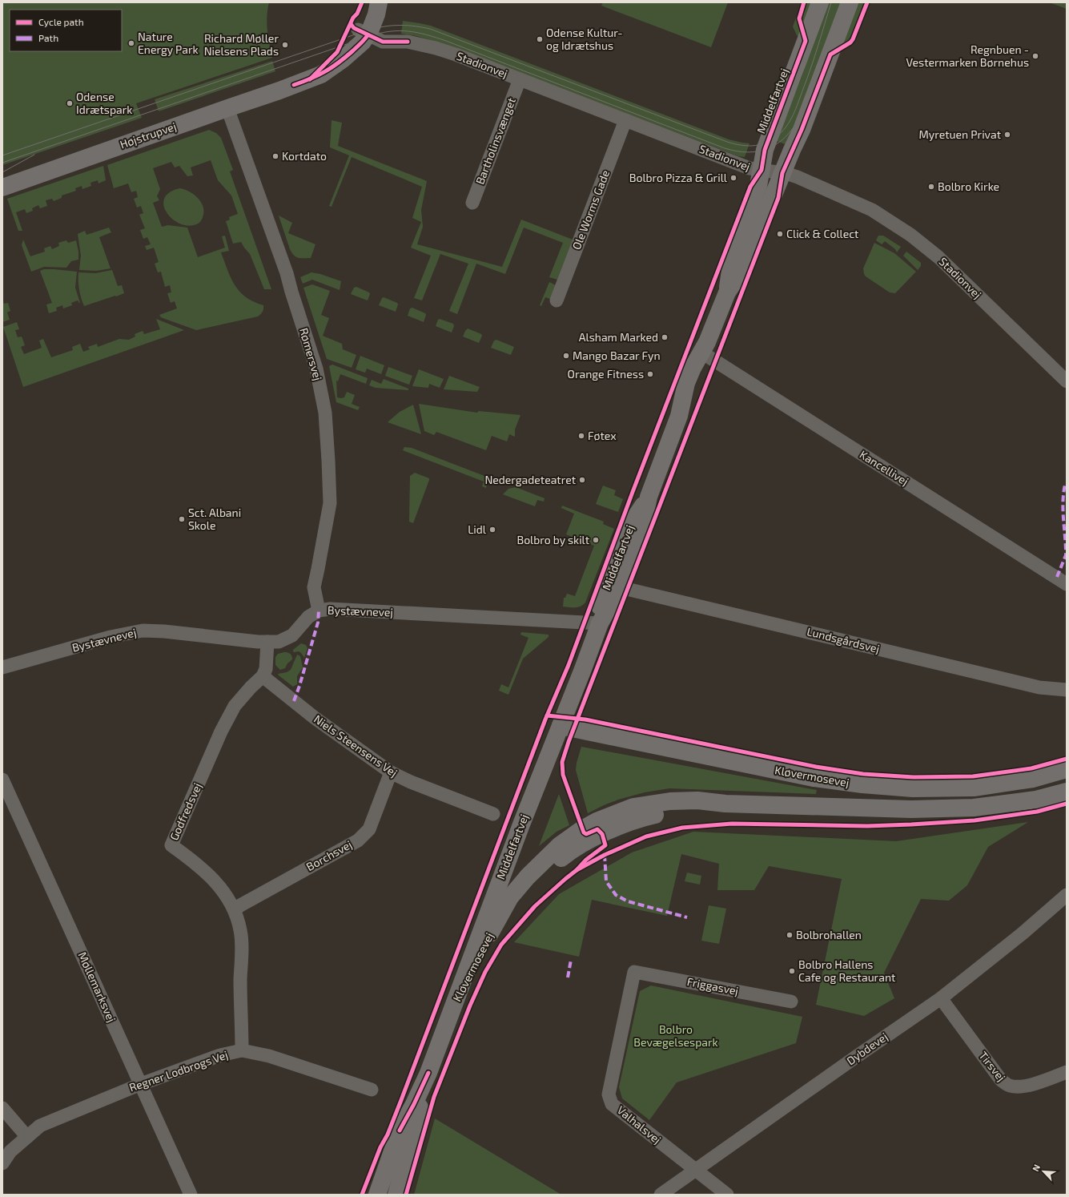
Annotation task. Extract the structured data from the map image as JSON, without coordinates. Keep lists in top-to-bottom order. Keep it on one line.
{"streets":{"main road":["Middelfartvej","Højstrupvej","Kløvermosevej"],"street":["Stadionvej","Bartholinsvænget","Ole Worms Gade","Rømersvej","Kancellivej","Bystævnevej","Lundsgårdsvej","Niels Steensens Vej","Godfredsvej","Borchsvej","Friggasvej","Møllemarksvej","Dybdevej","Tirsvej","Regner Lodbrogs Vej","Valhalsvej"]},"crossings":[["Stadionvej","Middelfartvej"],["Stadionvej","Højstrupvej"],["Stadionvej","Bartholinsvænget"],["Stadionvej","Ole Worms Gade"],["Middelfartvej","Kancellivej"],["Middelfartvej","Bystævnevej"],["Middelfartvej","Lundsgårdsvej"],["Middelfartvej","Kløvermosevej"],["Højstrupvej","Rømersvej"],["Rømersvej","Bystævnevej"],["Niels Steensens Vej","Godfredsvej"],["Niels Steensens Vej","Borchsvej"],["Godfredsvej","Borchsvej"],["Godfredsvej","Regner Lodbrogs Vej"],["Friggasvej","Valhalsvej"],["Møllemarksvej","Regner Lodbrogs Vej"],["Dybdevej","Tirsvej"],["Dybdevej","Valhalsvej"]],"parks":["Bolbro Bevægelsespark"],"places":["Odense Kultur- og Idrætshus","Nature Energy Park","Richard Møller Nielsens Plads","Regnbuen - Vestermarken Børnehus","Odense Idrætspark","Myretuen Privat","Kortdato","Bolbro Pizza & Grill","Bolbro Kirke","Click & Collect","Alsham Marked","Mango Bazar Fyn","Orange Fitness","Føtex","Nedergadeteatret","Sct. Albani Skole","Lidl","Bolbro by skilt","Bolbrohallen","Bolbro Hallens Cafe og Restaurant"],"legend":["Cycle path","Path"],"north":"top left"}
